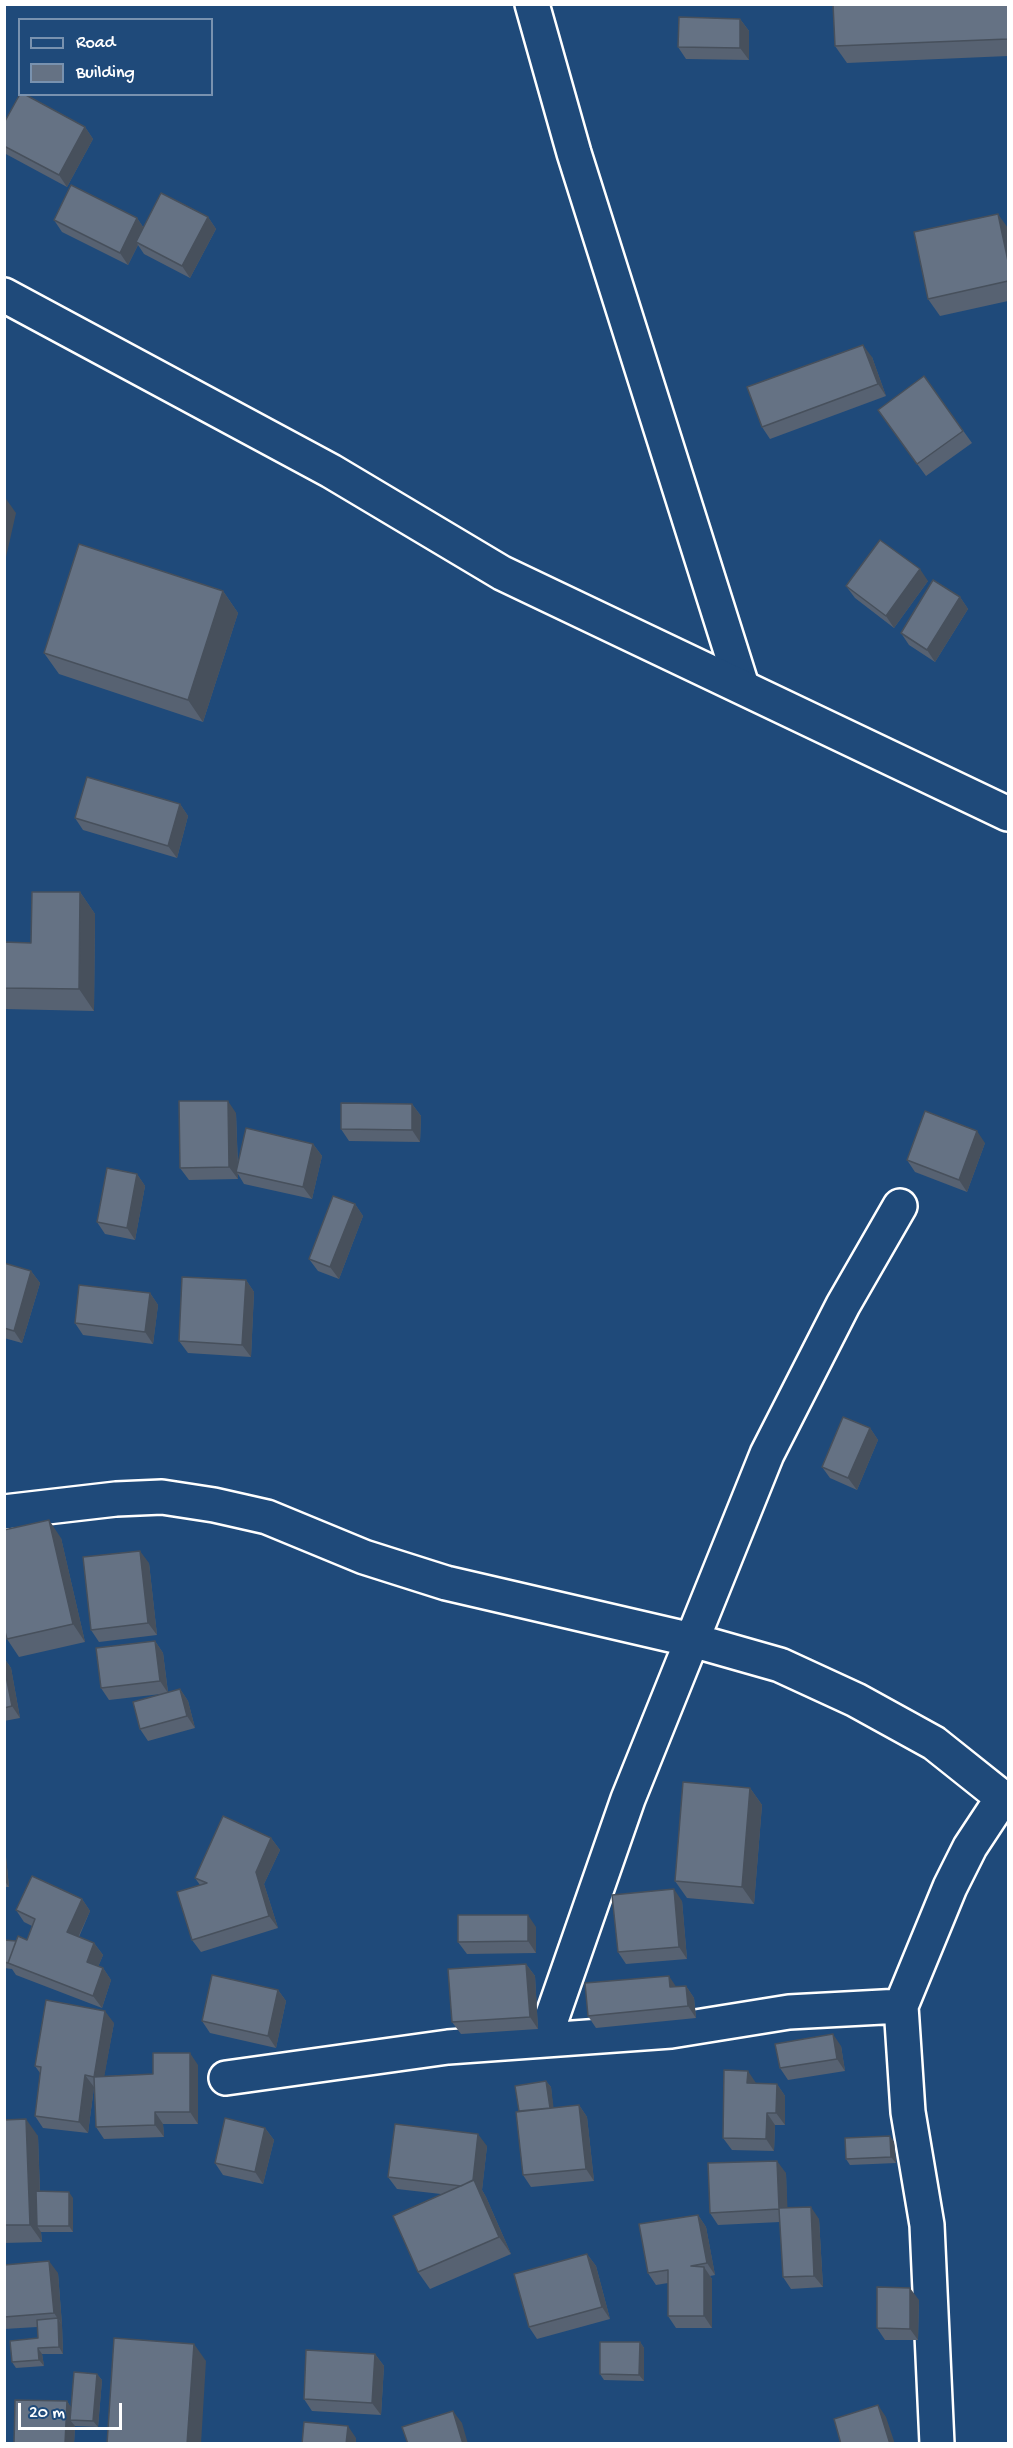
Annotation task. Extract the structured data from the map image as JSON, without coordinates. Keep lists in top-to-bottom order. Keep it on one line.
{"legend":["Road","Building"],"scale_bar":"20 m"}
